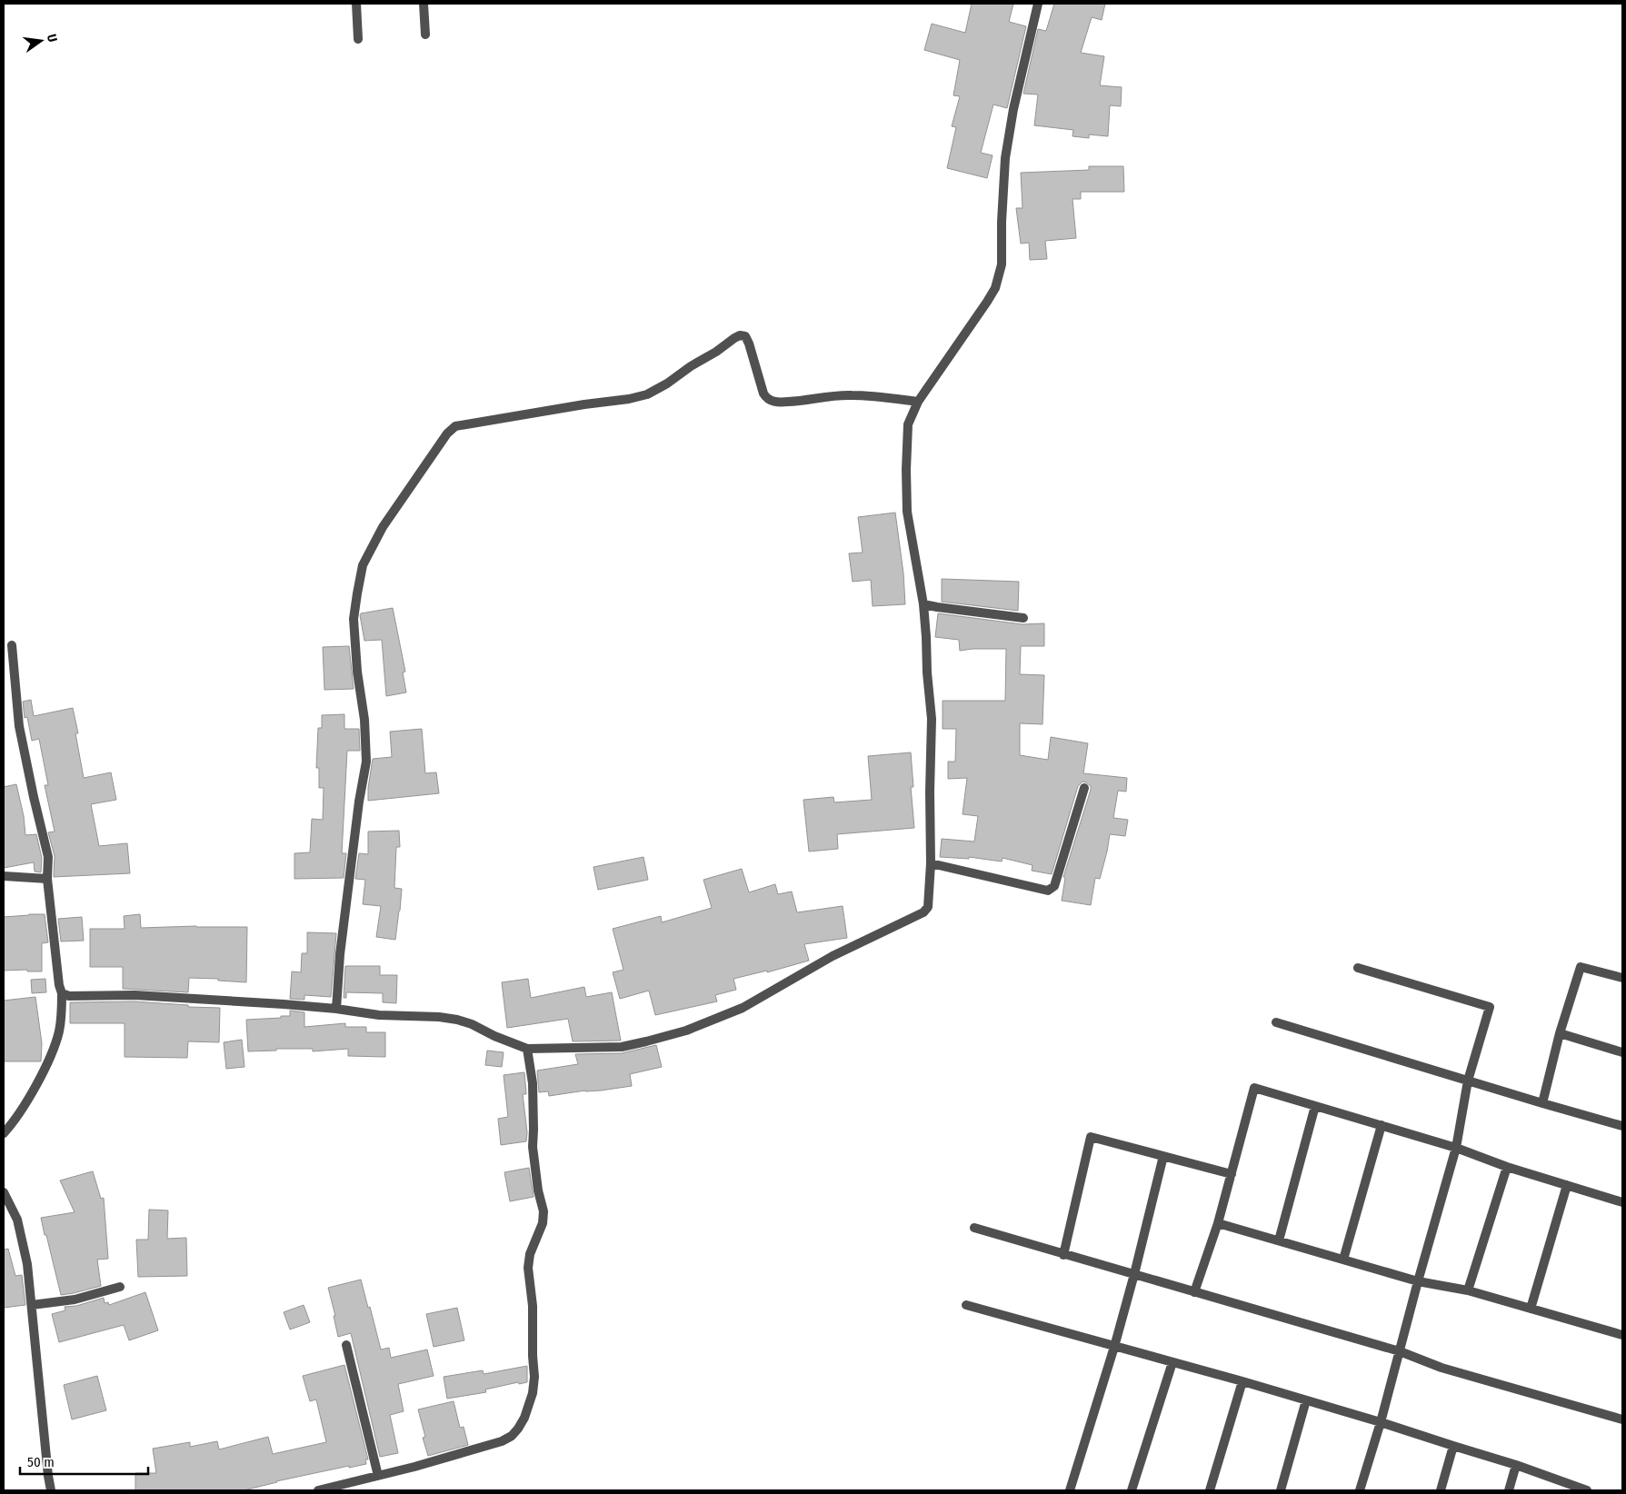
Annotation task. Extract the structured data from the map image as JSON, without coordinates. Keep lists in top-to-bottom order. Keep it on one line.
{"scale_bar":"50 m","north":"right"}
